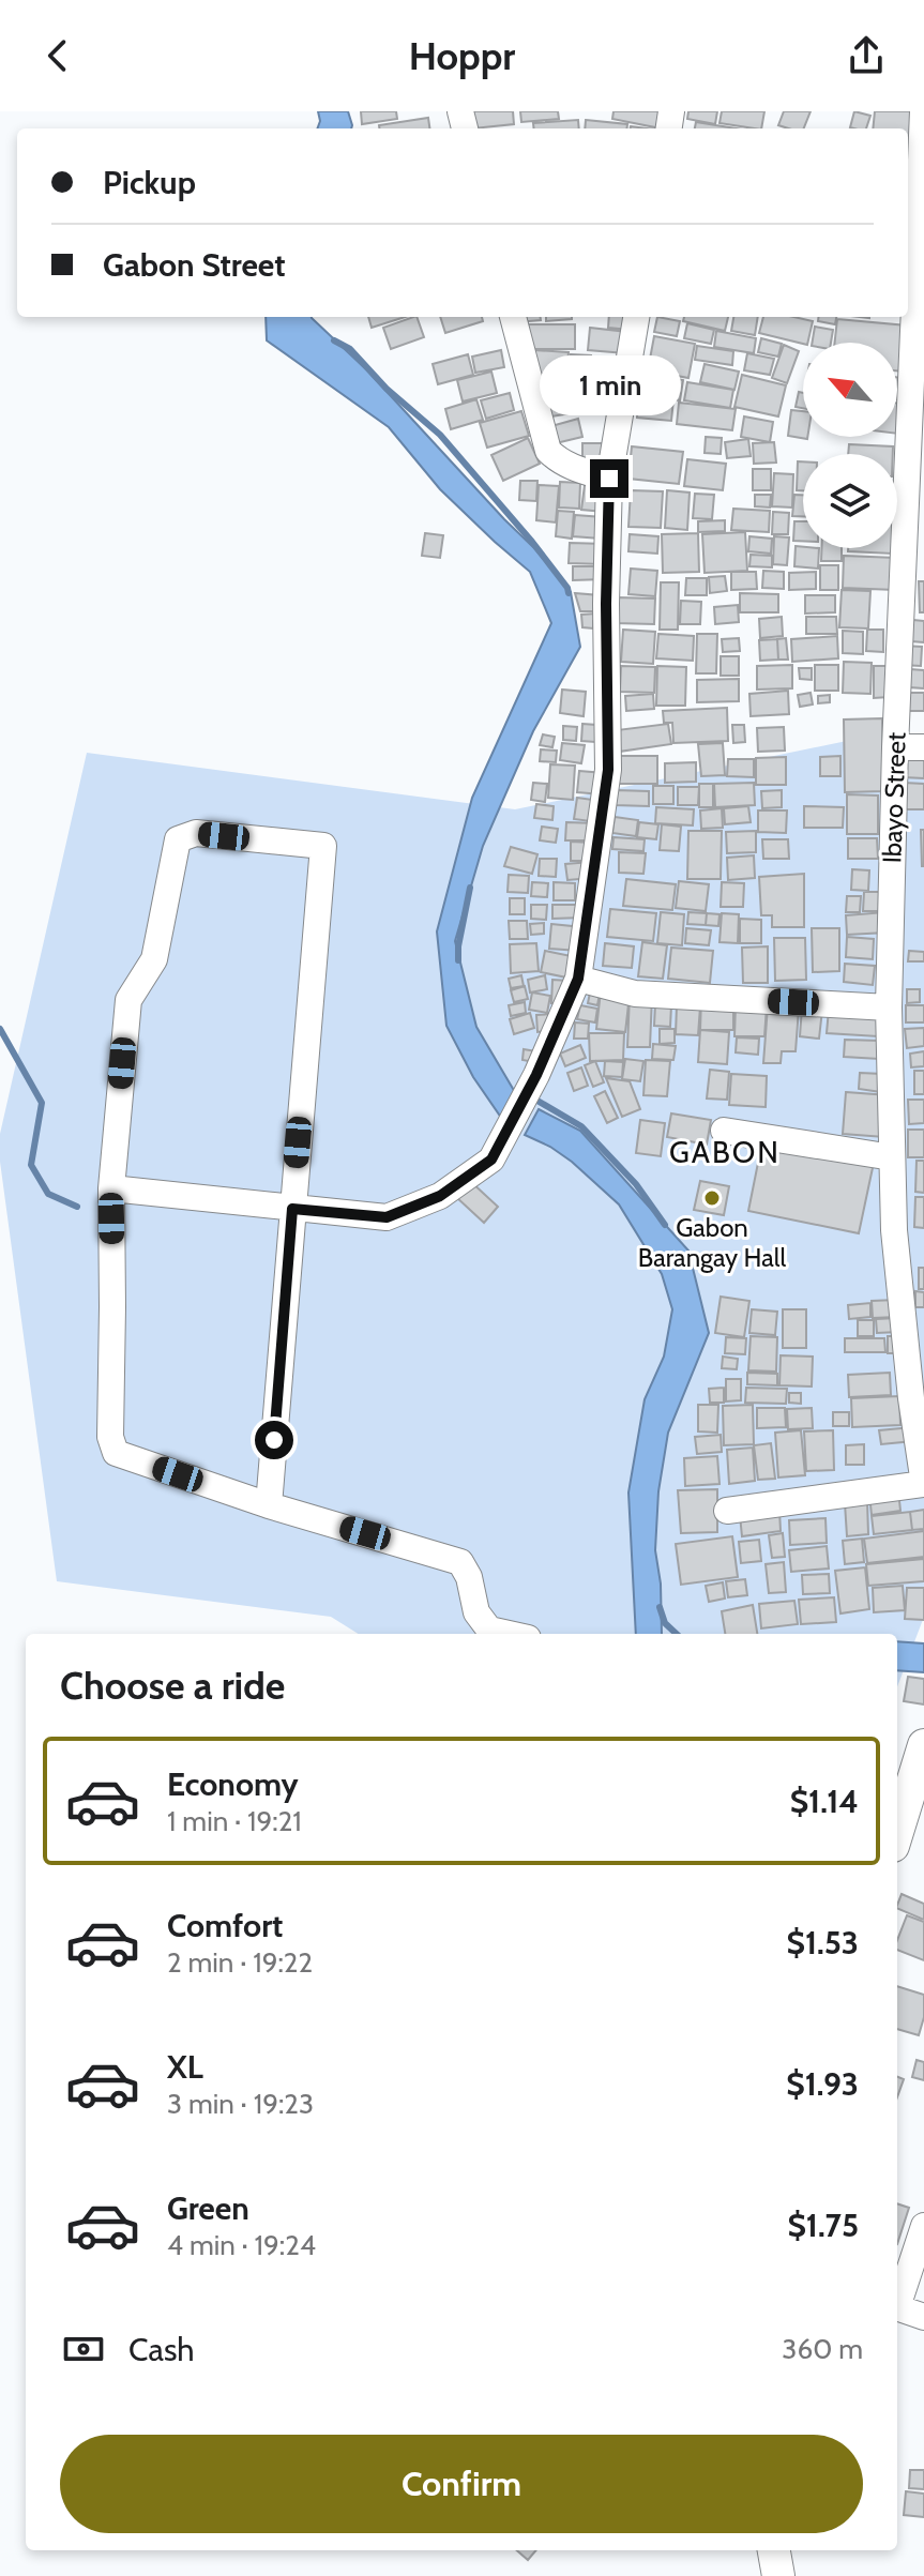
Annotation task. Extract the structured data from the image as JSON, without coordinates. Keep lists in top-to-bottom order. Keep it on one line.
{"streets":{"street":["Ibayo Street"]},"districts":["GABON"],"places":["Gabon Barangay Hall"],"north":"top left","page":{"header":"Hoppr","banner":["Pickup","Gabon Street"],"bubble":"1 min","heading":"Choose a ride","list":[{"name":"Economy","note":"1 min · 19:21","value":"$1.14"},{"name":"Comfort","note":"2 min · 19:22","value":"$1.53"},{"name":"XL","note":"3 min · 19:23","value":"$1.93"},{"name":"Green","note":"4 min · 19:24","value":"$1.75"}],"pay":["Cash","360 m"],"buttons":"Confirm"}}
